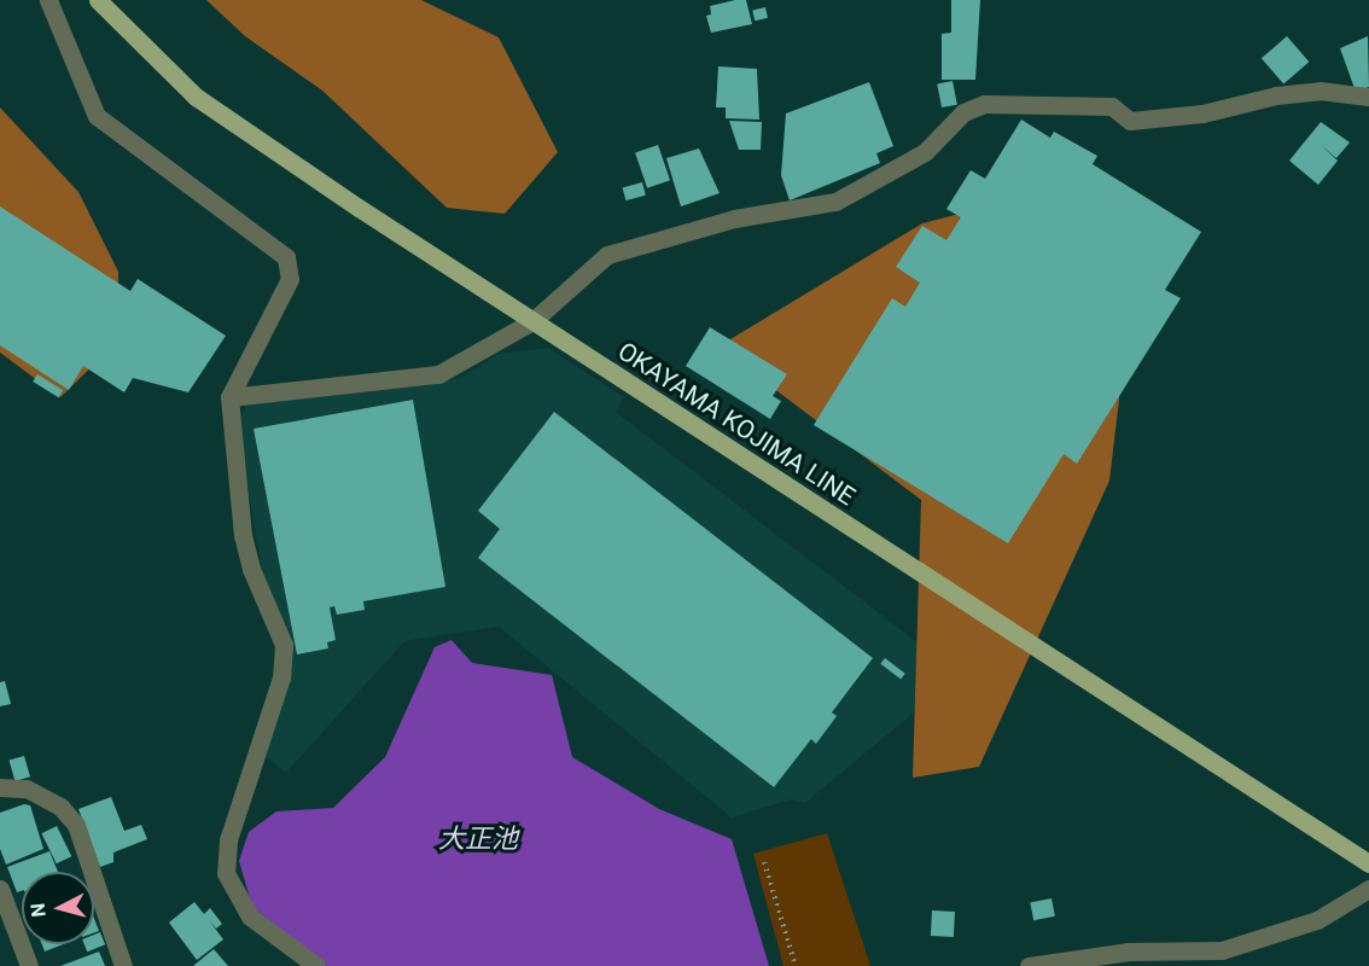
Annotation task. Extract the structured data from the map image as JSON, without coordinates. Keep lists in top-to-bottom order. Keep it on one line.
{"streets":{"main road":["OKAYAMA KOJIMA LINE"]},"water":["大正池"],"north":"left"}
